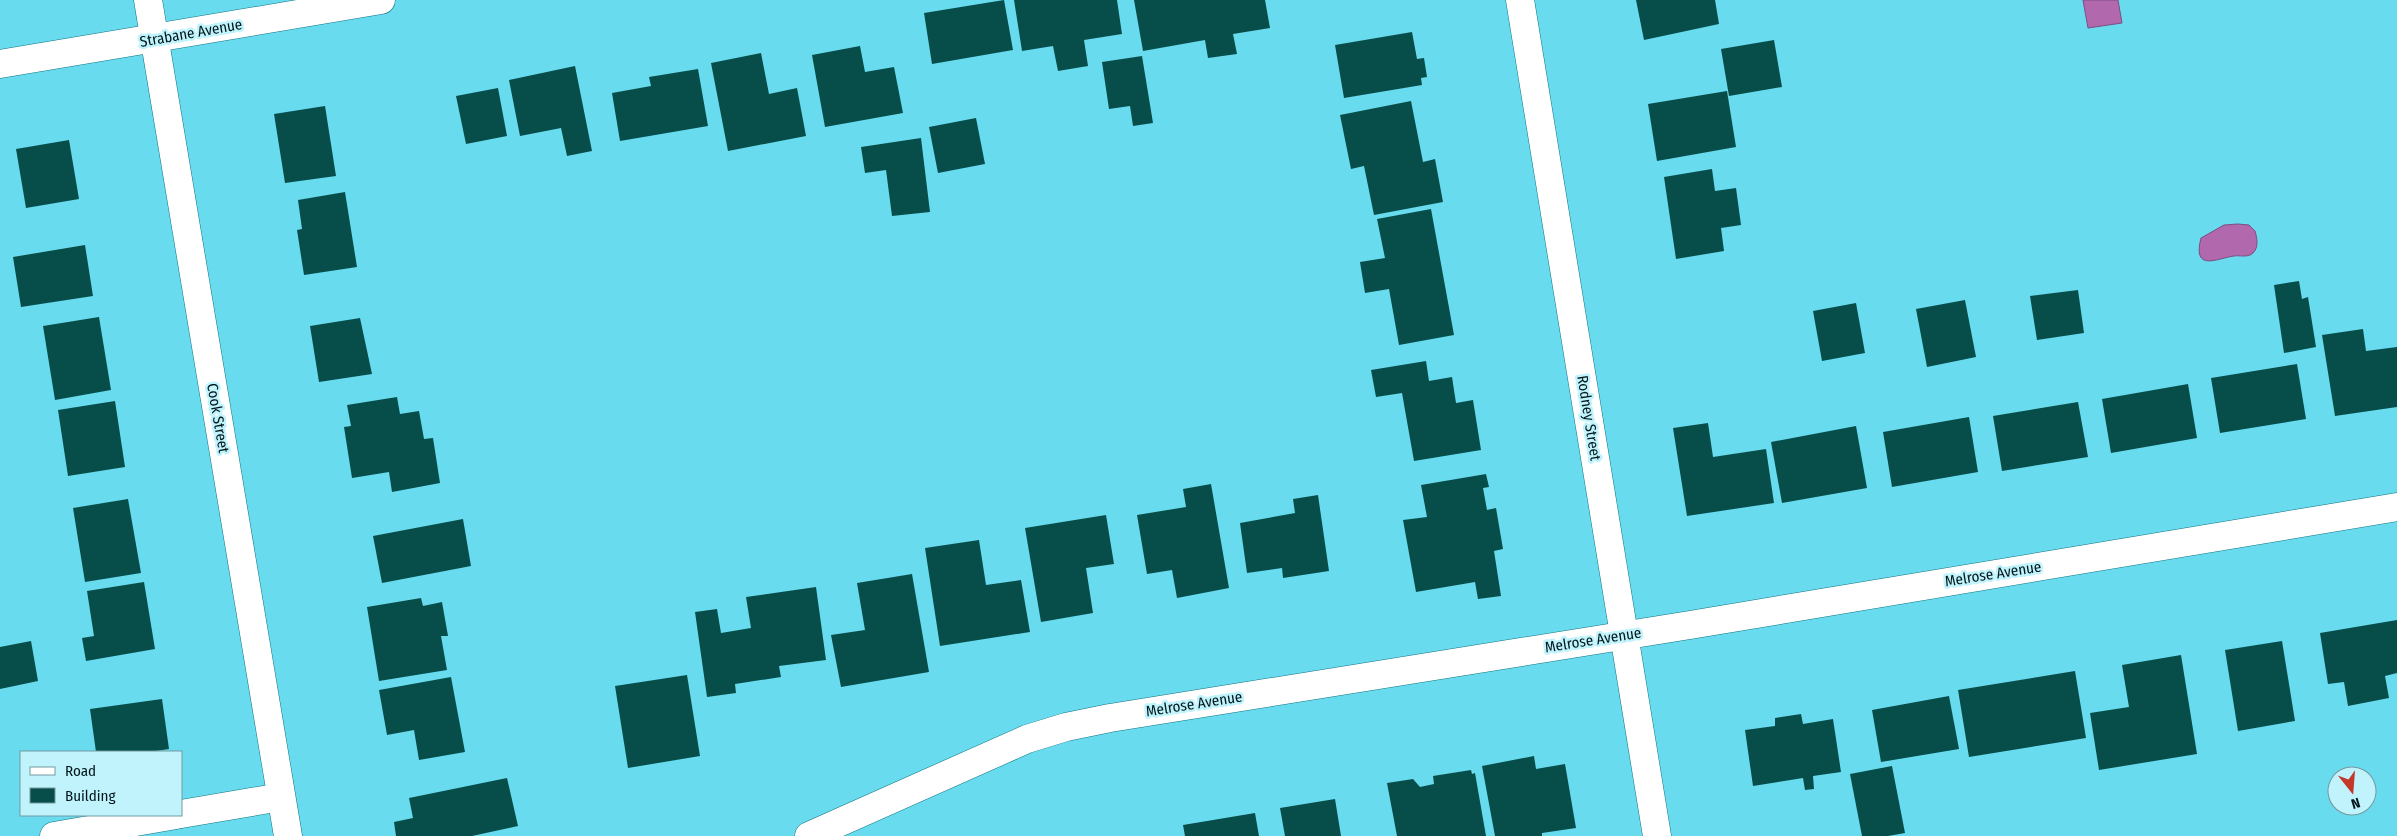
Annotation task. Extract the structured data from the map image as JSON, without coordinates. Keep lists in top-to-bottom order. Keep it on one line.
{"streets":{"street":["Strabane Avenue","Cook Street","Rodney Street","Melrose Avenue"]},"crossings":[["Strabane Avenue","Cook Street"],["Rodney Street","Melrose Avenue"]],"legend":["Road","Building"],"north":"bottom"}
